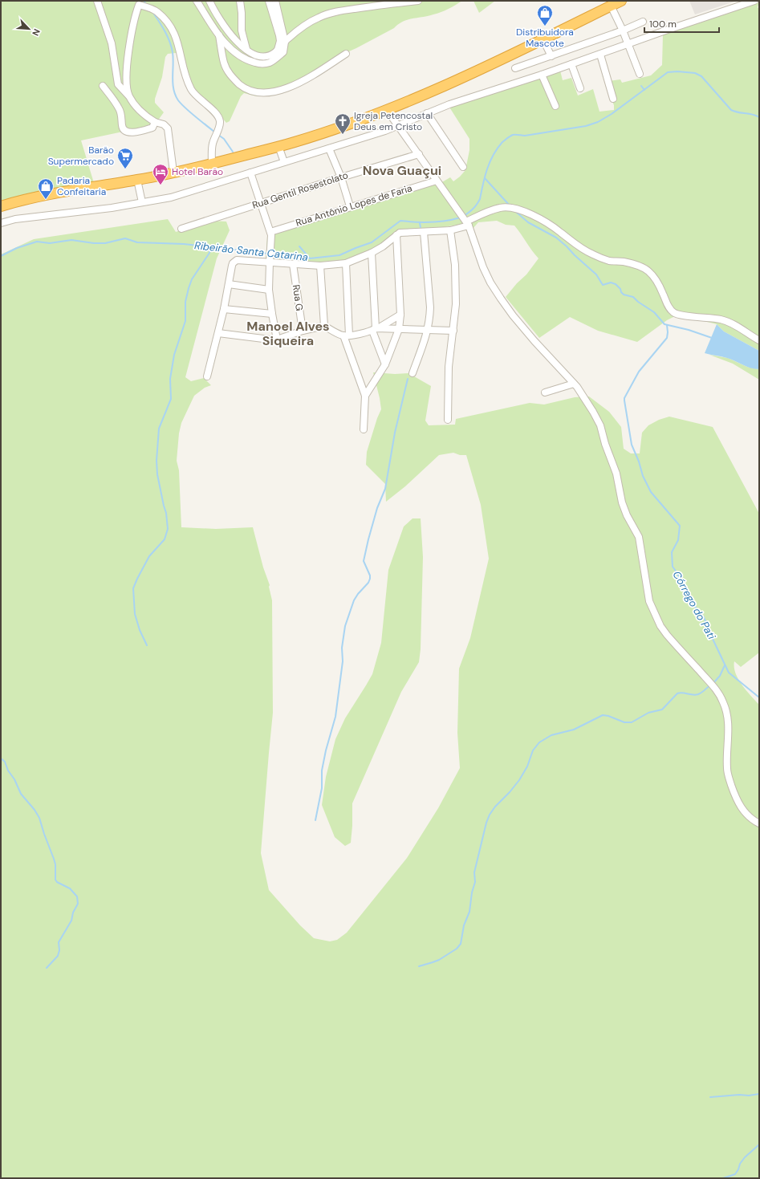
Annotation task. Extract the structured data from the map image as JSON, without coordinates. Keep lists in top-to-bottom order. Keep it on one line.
{"streets":{"street":["Rua Gentil Rosestolato","Rua Antônio Lopes de Faria","Rua G"]},"districts":["Nova Guaçui","Manoel Alves Siqueira"],"water":["Ribeirão Santa Catarina","Córrego do Pati"],"places":{"shop":["Distribuidora Mascote","Padaria Confeitaria"],"church":["Igreja Petencostal Deus em Cristo"],"supermarket":["Barão Supermercado"],"hotel":["Hotel Barão"]},"scale_bar":"100 m","north":"bottom right"}
